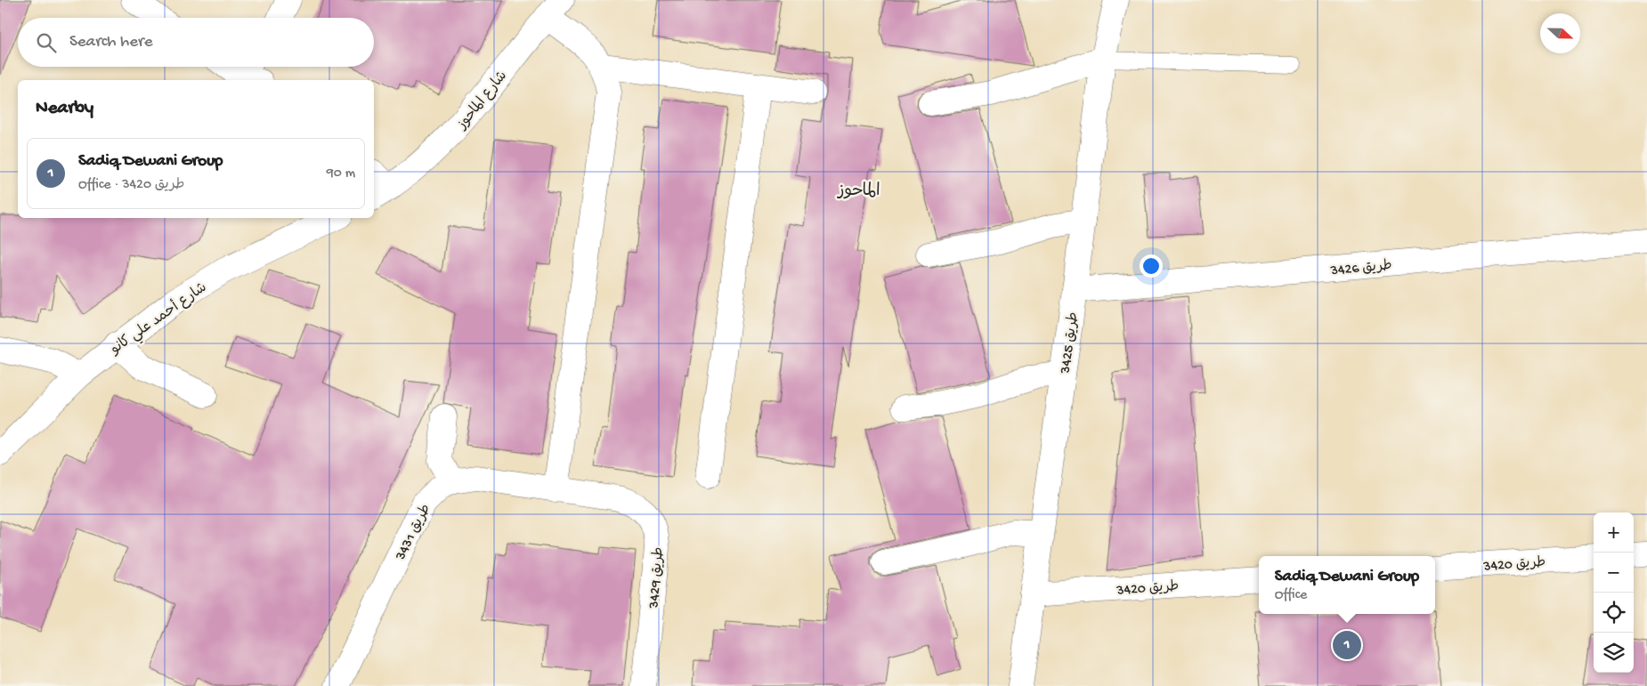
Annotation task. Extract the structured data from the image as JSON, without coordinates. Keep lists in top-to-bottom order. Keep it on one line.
{"streets":{"street":["شارع الماحوز","طريق 3426","شارع أحمد علي كانو","طريق 3425","طريق 3431","طريق 3420","طريق 3429"]},"crossings":[["طريق 3426","طريق 3425"],["طريق 3425","طريق 3420"],["طريق 3431","طريق 3429"]],"districts":["الماحوز"],"north":"right","page":{"search":"Search here","heading":"Nearby","list":[{"mark":"1","name":"Sadiq Dewani Group","note":"Office · طريق 3420","value":"90 m"}],"map_buttons":["+","−"],"popup":["Sadiq Dewani Group","Office"],"pins":"1"}}
